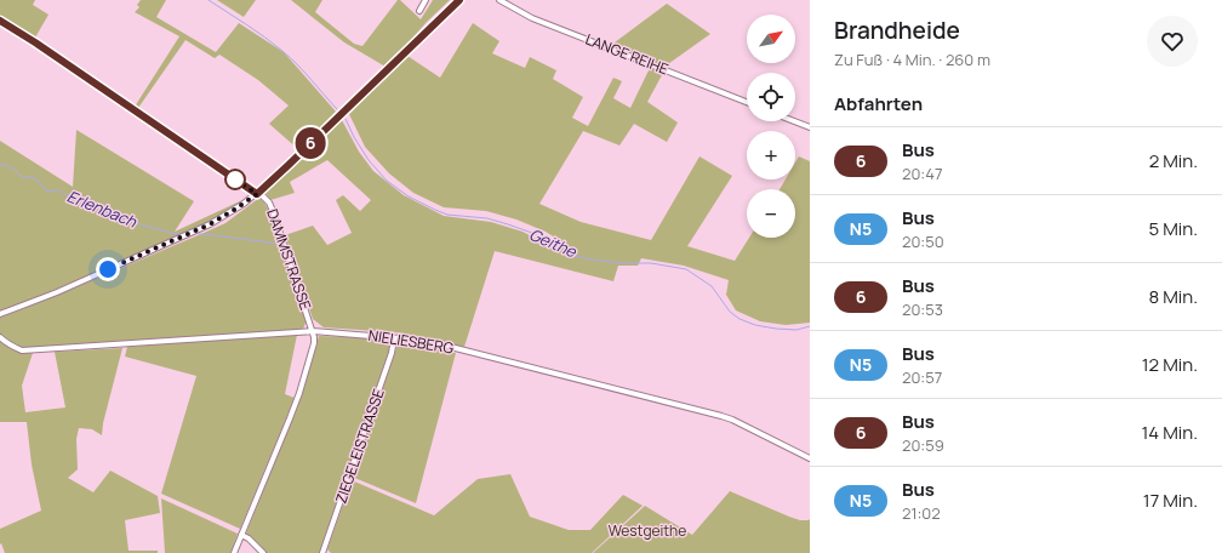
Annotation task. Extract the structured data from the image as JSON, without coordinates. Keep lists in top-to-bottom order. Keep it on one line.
{"streets":{"street":["LANGE REIHE","DAMMSTRASSE","NIELIESBERG","ZIEGELEISTRASSE"]},"crossings":[["DAMMSTRASSE","NIELIESBERG"],["NIELIESBERG","ZIEGELEISTRASSE"]],"water":["Erlenbach","Geithe"],"parks":["Westgeithe"],"lines":["bus line 6"],"north":"top right","page":{"on_map":"6","heading":[["Brandheide","Zu Fuß · 4 Min. · 260 m"],"Abfahrten"],"map_buttons":["+","−"],"list":[{"mark":"6","name":"Bus","note":"20:47","value":"2 Min."},{"mark":"N5","name":"Bus","note":"20:50","value":"5 Min."},{"mark":"6","name":"Bus","note":"20:53","value":"8 Min."},{"mark":"N5","name":"Bus","note":"20:57","value":"12 Min."},{"mark":"6","name":"Bus","note":"20:59","value":"14 Min."},{"mark":"N5","name":"Bus","note":"21:02","value":"17 Min."}]}}
